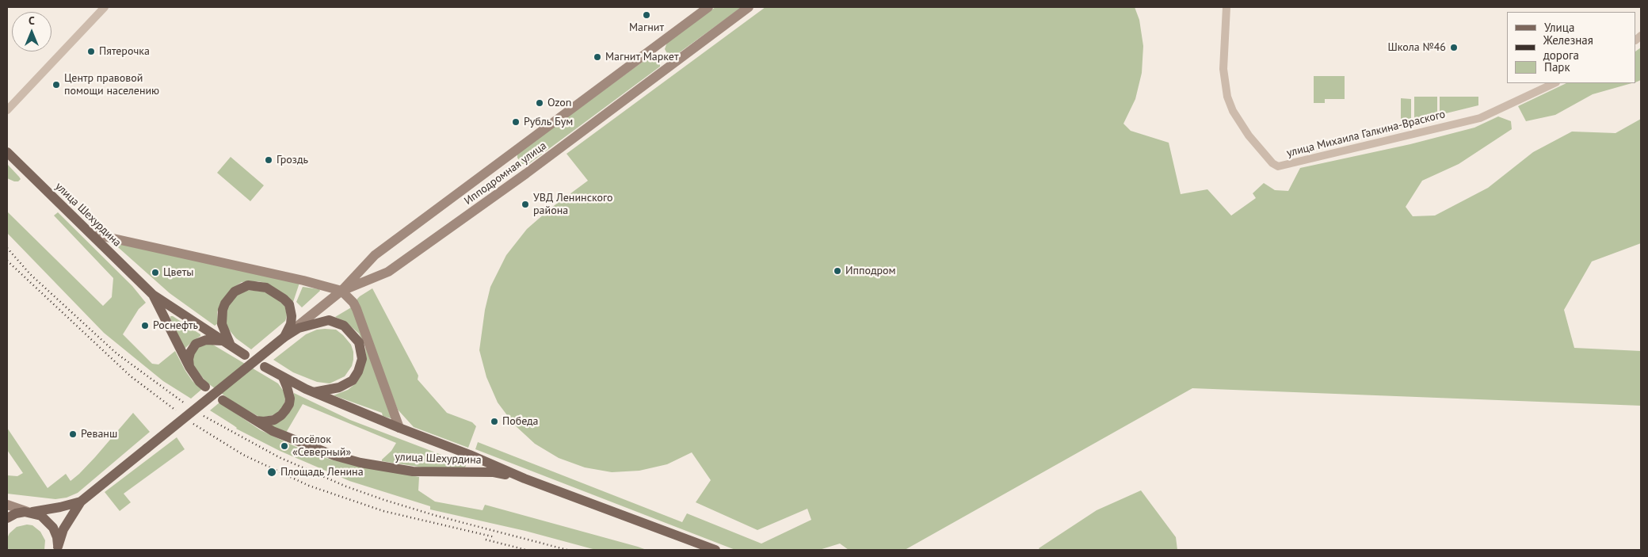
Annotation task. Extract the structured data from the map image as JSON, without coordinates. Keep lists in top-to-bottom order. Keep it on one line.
{"streets":{"main road":["улица Шехурдина"],"street":["улица Михаила Галкина-Враского","Ипподромная улица"]},"places":["Магнит","Школа №46","Пятерочка","Магнит Маркет","Центр правовой помощи населению","Ozon","Рубль Бум","Гроздь","УВД Ленинского района","Ипподром","Цветы","Роснефть","Победа","Реванш","посёлок «Северный»","Площадь Ленина"],"legend":["Улица","Железная дорога","Парк"],"north":"top"}
